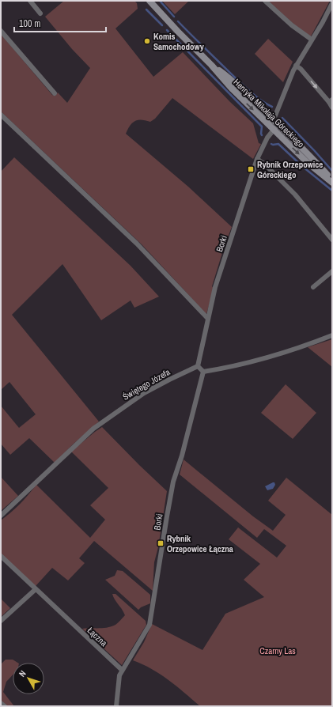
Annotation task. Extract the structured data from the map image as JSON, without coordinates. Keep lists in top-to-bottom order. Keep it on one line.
{"streets":{"main road":["Henryka Mikołaja Góreckiego"],"street":["Borki","Świętego Józefa","Łączna"]},"crossings":[["Henryka Mikołaja Góreckiego","Borki"],["Borki","Świętego Józefa"],["Borki","Łączna"]],"parks":["Czarny Las"],"places":{"other":["Komis Samochodowy"],"transit":["Rybnik Orzepowice Góreckiego","Rybnik Orzepowice Łączna"]},"scale_bar":"100 m","north":"top left"}
